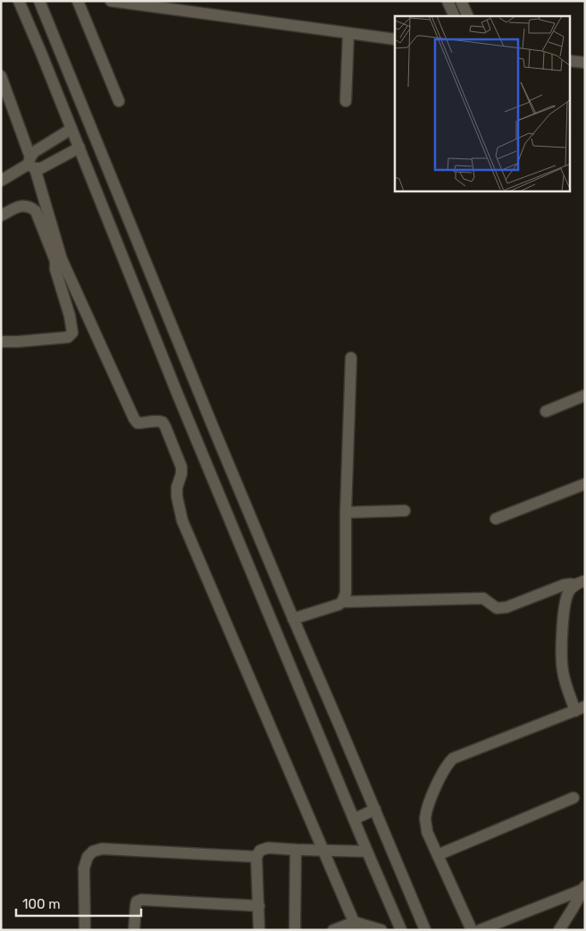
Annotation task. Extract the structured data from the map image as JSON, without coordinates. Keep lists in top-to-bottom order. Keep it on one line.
{"scale_bar":"100 m"}
